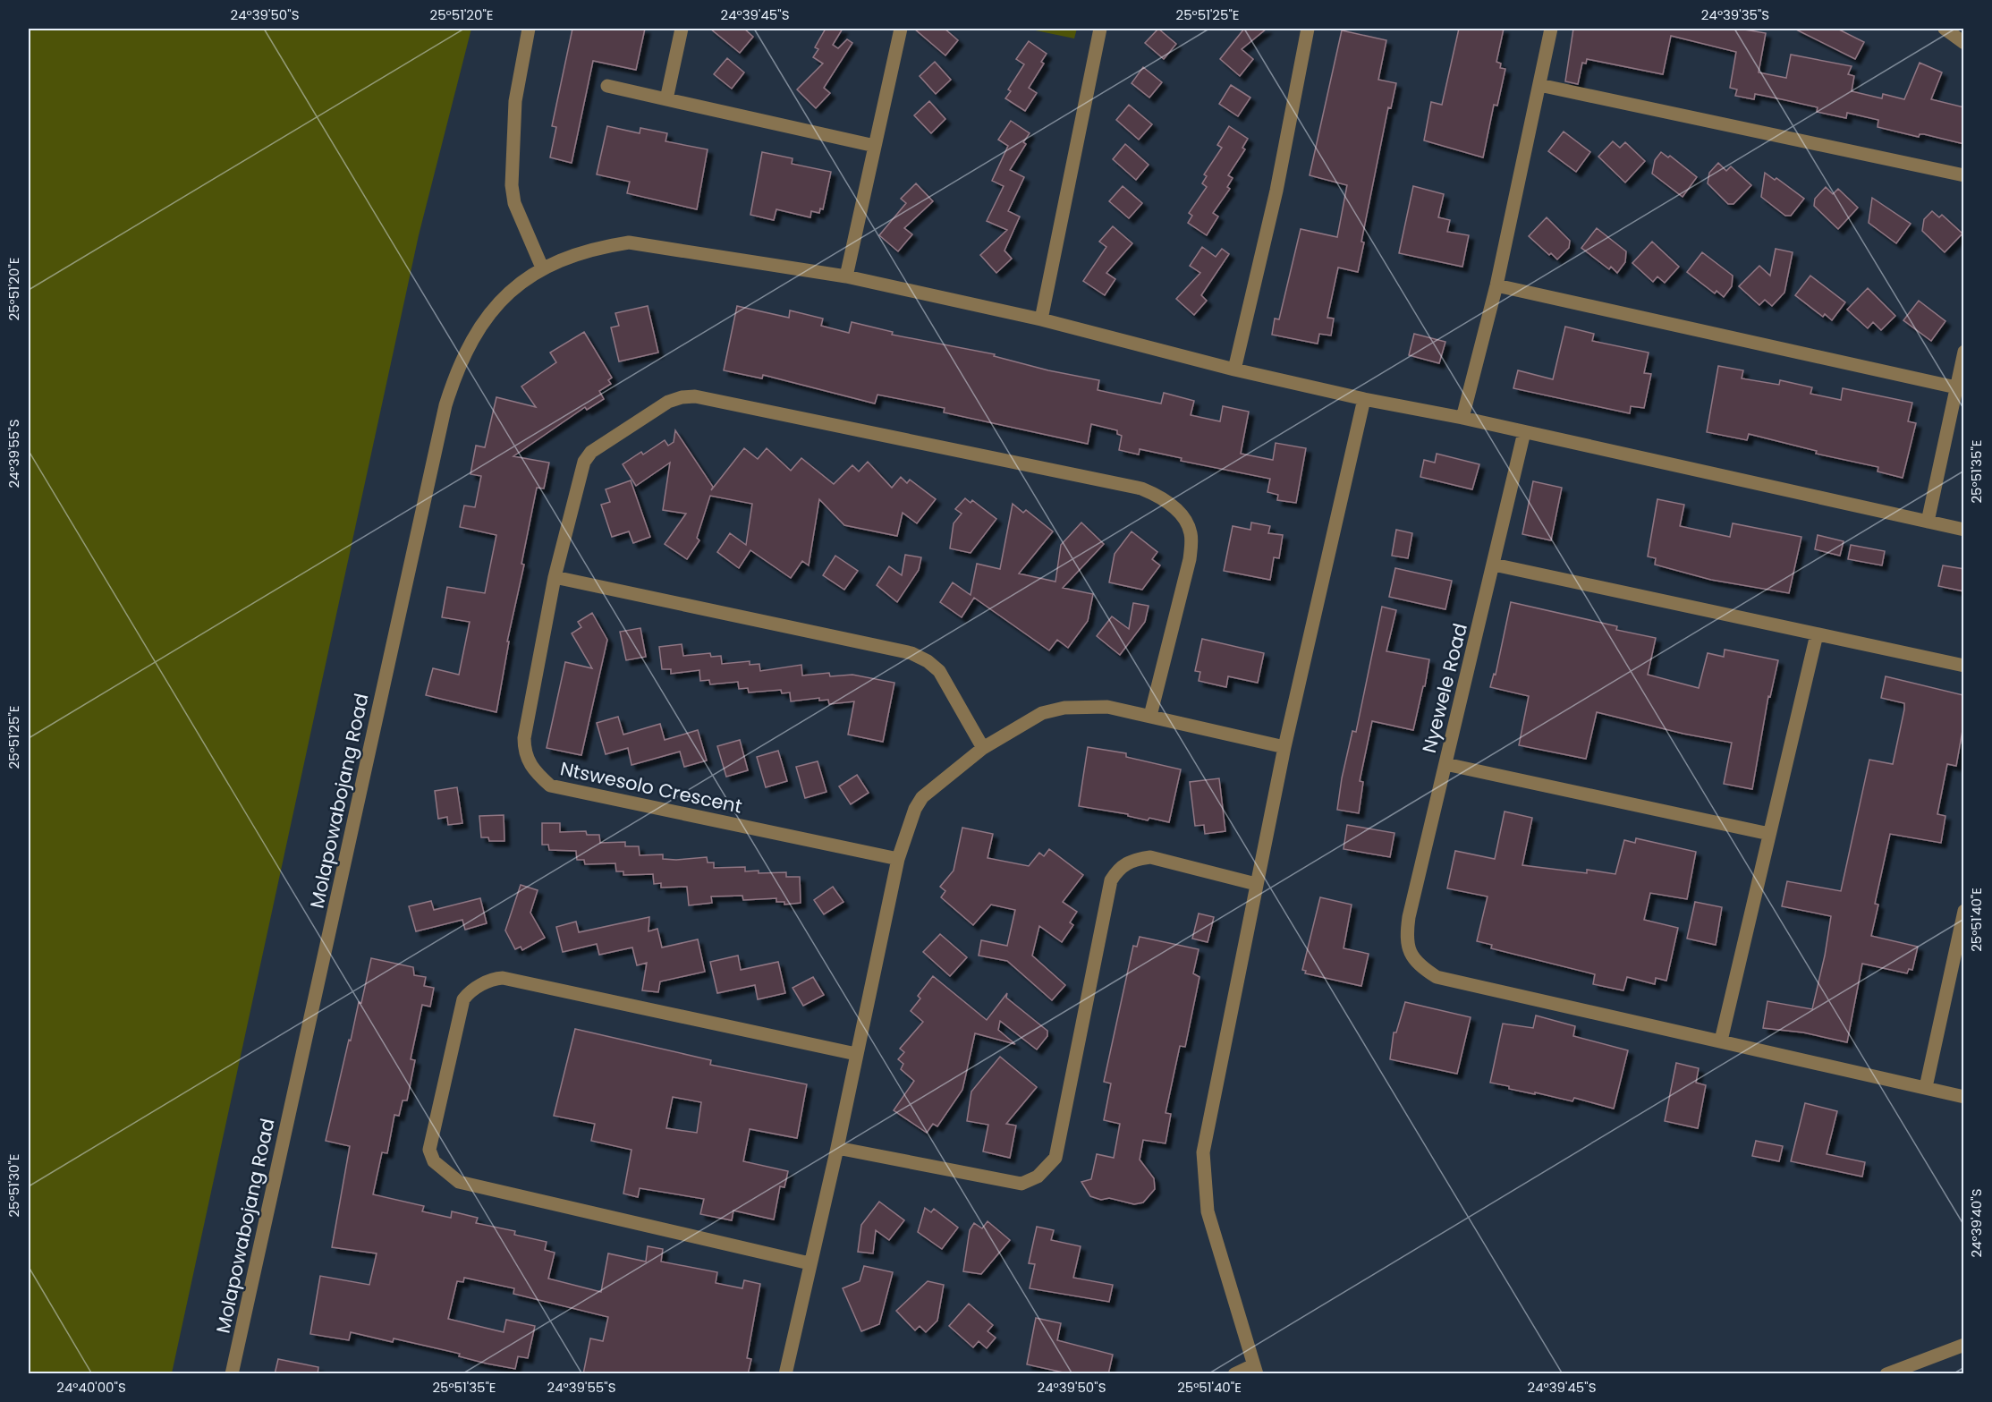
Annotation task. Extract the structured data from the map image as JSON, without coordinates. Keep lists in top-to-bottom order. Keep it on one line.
{"streets":{"street":["Nyewele Road","Ntswesolo Crescent","Molapowabojang Road"]},"crossings":[["Nyewele Road","Molapowabojang Road"]],"coordinates":["24°39'50\"S","25°51'20\"E","24°39'45\"S","25°51'25\"E","24°39'35\"S","24°39'55\"S","25°51'35\"E","25°51'40\"E","25°51'30\"E","24°39'40\"S","24°40'00\"S"]}
